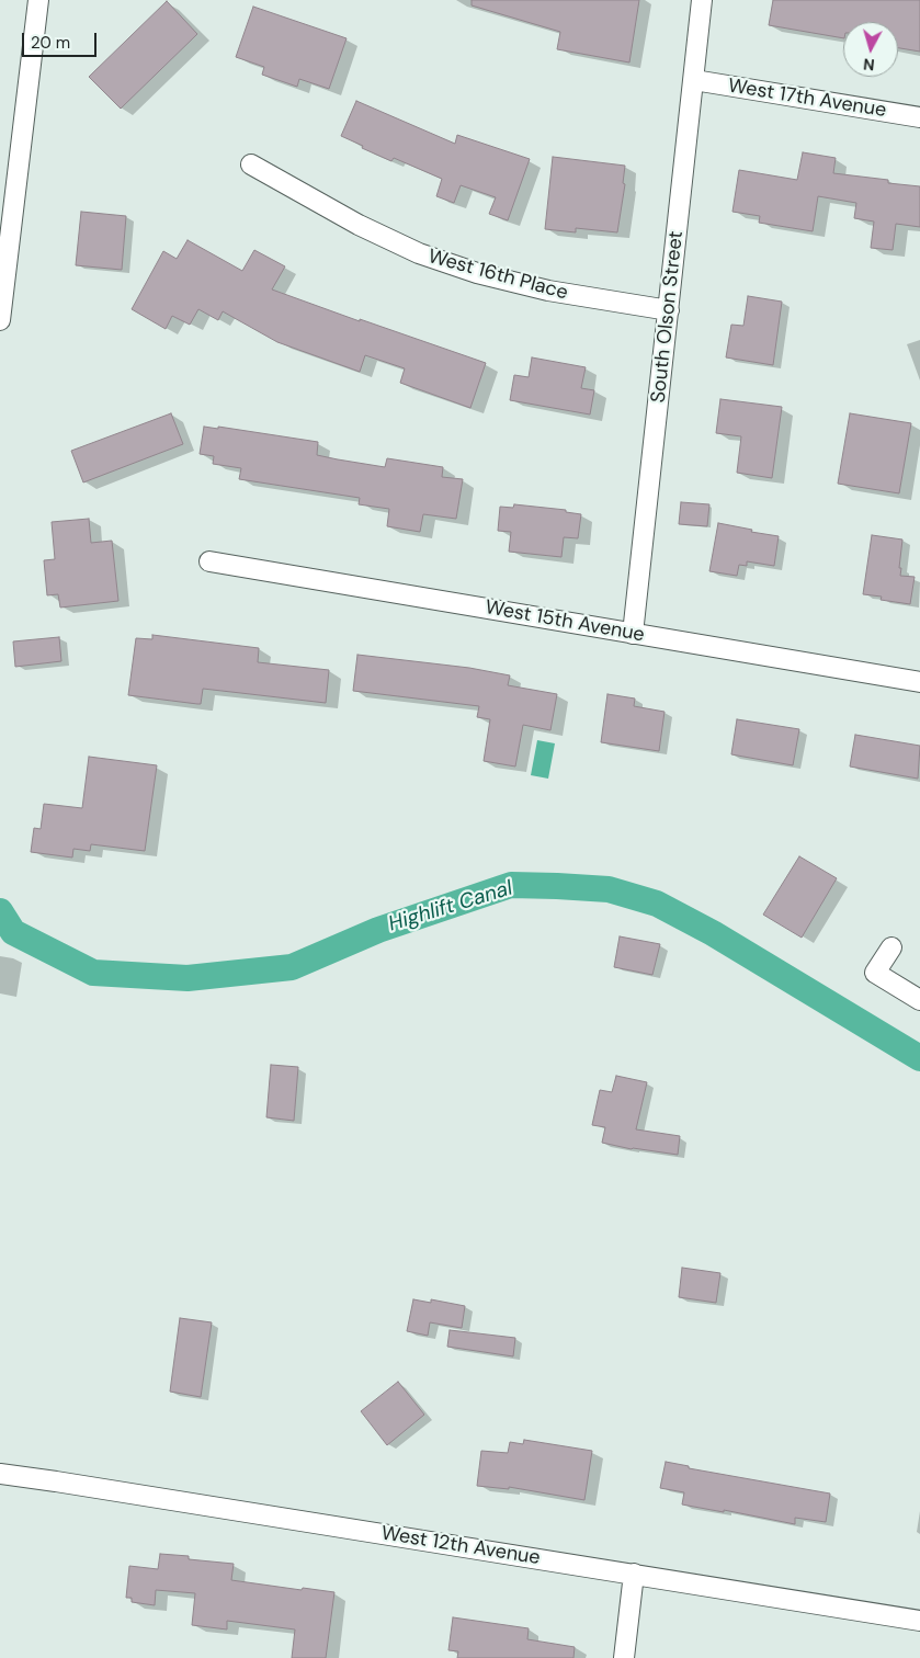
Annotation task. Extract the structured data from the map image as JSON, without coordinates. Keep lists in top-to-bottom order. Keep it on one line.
{"streets":{"street":["West 17th Avenue","West 16th Place","South Olson Street","West 15th Avenue","West 12th Avenue"]},"crossings":[["West 17th Avenue","South Olson Street"],["West 16th Place","South Olson Street"],["South Olson Street","West 15th Avenue"]],"water":["Highlift Canal"],"scale_bar":"20 m","north":"bottom"}
